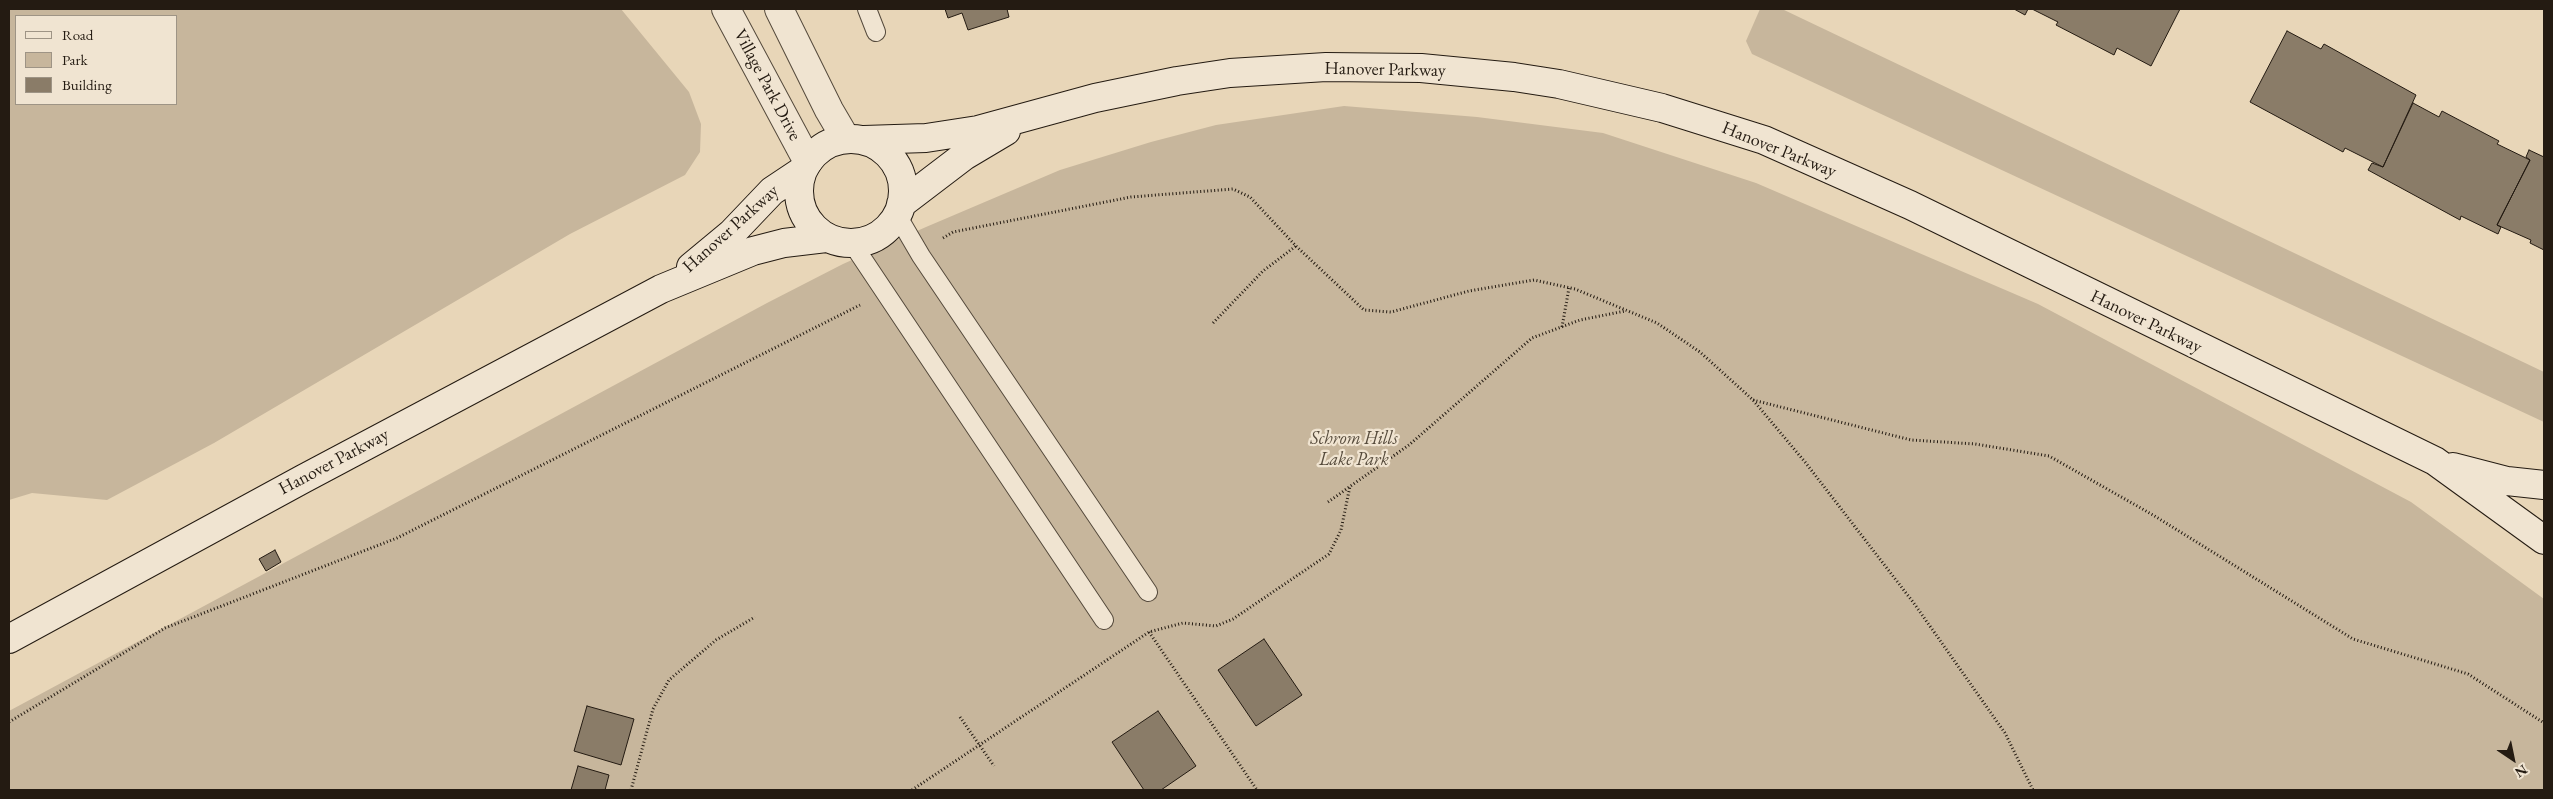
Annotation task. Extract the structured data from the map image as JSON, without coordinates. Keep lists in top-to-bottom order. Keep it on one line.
{"streets":{"street":["Hanover Parkway","Village Park Drive"]},"crossings":[["Hanover Parkway","Village Park Drive"]],"parks":["Schrom Hills Lake Park"],"legend":["Road","Park","Building"],"north":"bottom right"}
